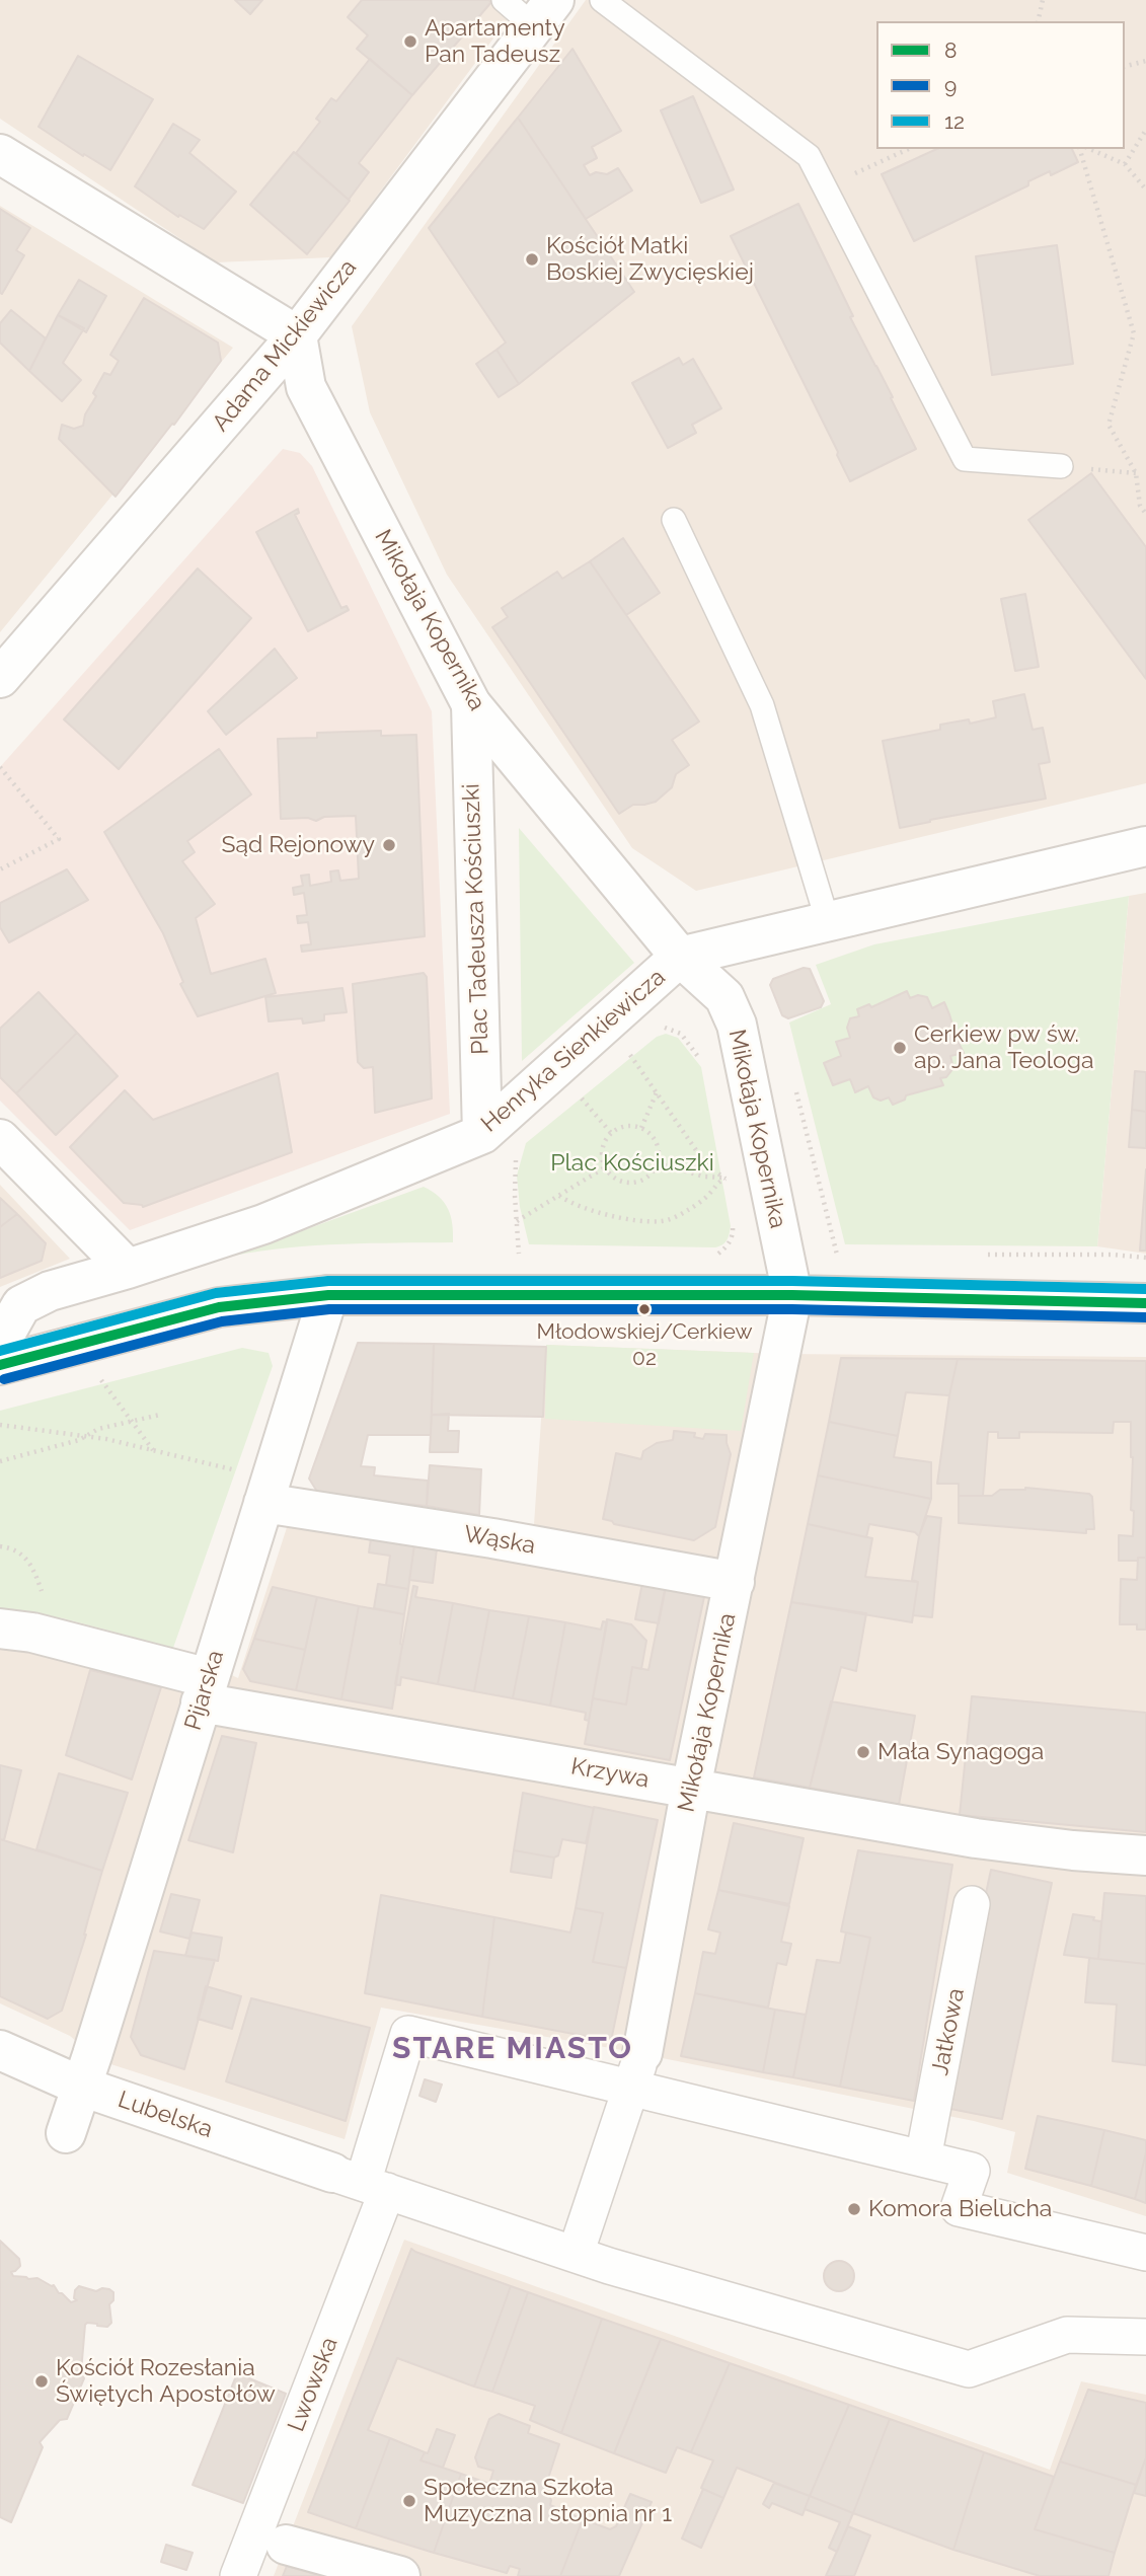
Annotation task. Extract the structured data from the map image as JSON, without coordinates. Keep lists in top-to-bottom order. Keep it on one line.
{"streets":{"street":["Adama Mickiewicza","Mikołaja Kopernika","Plac Tadeusza Kościuszki","Henryka Sienkiewicza","Wąska","Pijarska","Krzywa","Jatkowa","Lubelska","Lwowska"]},"crossings":[["Adama Mickiewicza","Mikołaja Kopernika"],["Mikołaja Kopernika","Plac Tadeusza Kościuszki"],["Mikołaja Kopernika","Henryka Sienkiewicza"],["Mikołaja Kopernika","Wąska"],["Mikołaja Kopernika","Krzywa"],["Mikołaja Kopernika","Lwowska"],["Plac Tadeusza Kościuszki","Henryka Sienkiewicza"],["Wąska","Pijarska"],["Pijarska","Krzywa"],["Pijarska","Lubelska"],["Lubelska","Lwowska"]],"districts":["STARE MIASTO"],"parks":["Plac Kościuszki"],"places":["Apartamenty Pan Tadeusz","Kościół Matki Boskiej Zwycięskiej","Sąd Rejonowy","Cerkiew pw św. ap. Jana Teologa","Młodowskiej/Cerkiew 02","Mała Synagoga","Komora Bielucha","Kościół Rozesłania Świętych Apostołów","Społeczna Szkoła Muzyczna I stopnia nr 1"],"lines":["transit line 12","transit line 8","transit line 9"],"legend":["8","9","12"]}
